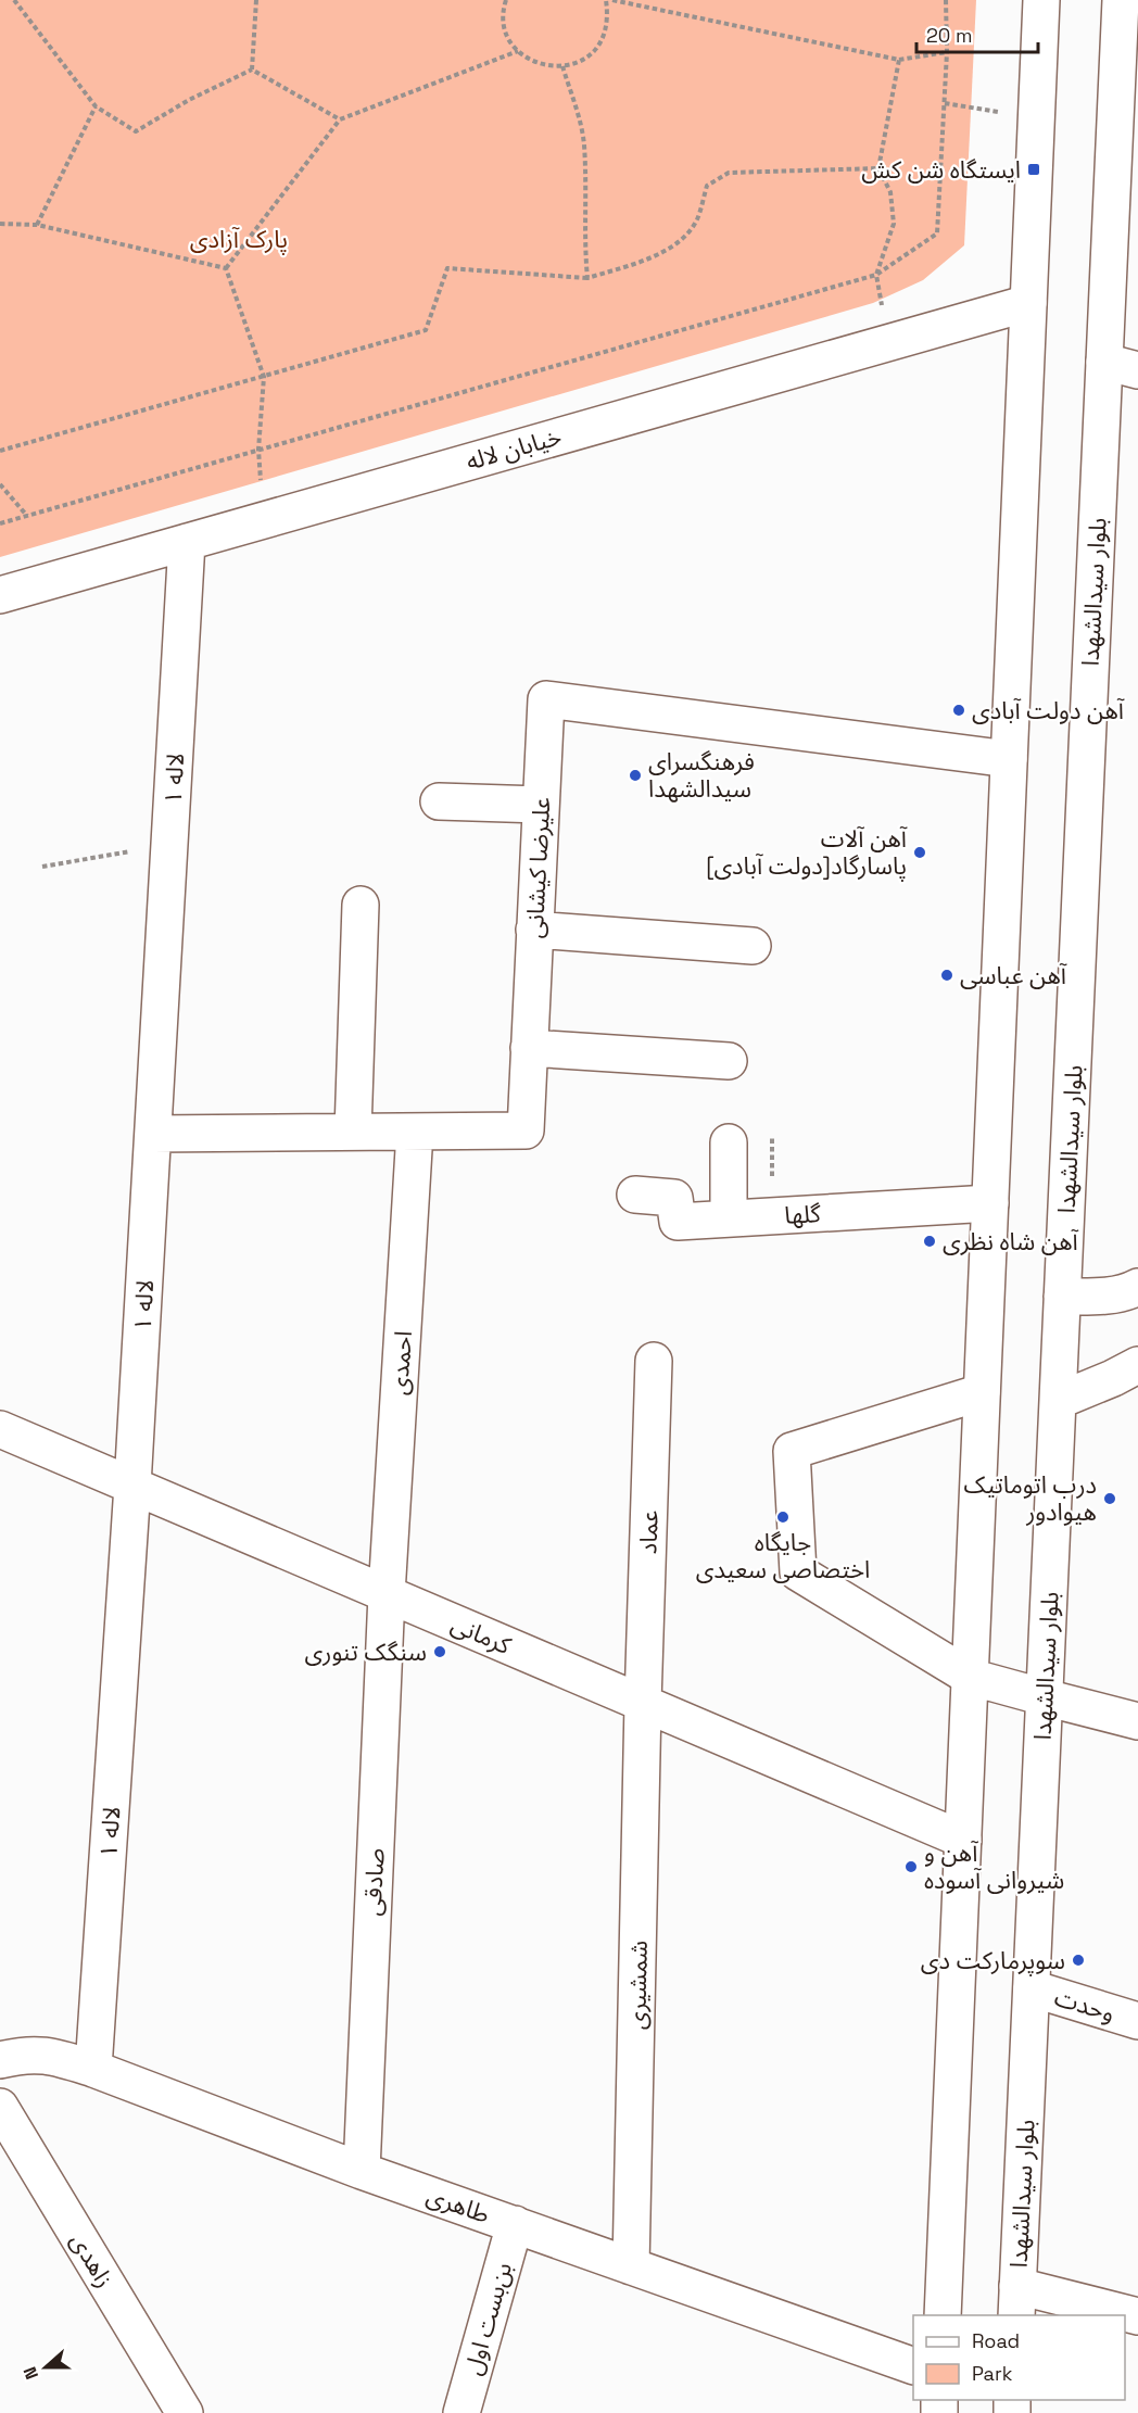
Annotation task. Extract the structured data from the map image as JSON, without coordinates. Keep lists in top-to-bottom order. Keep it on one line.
{"streets":{"street":["خیابان لاله","بلوار سیدالشهدا","لاله ۱","علیرضا کیشانی","گلها","احمدی","عماد","کرمانی","صادقی","شمشیری","وحدت","طاهری","زاهدی","بن‌بست اول"]},"crossings":[["خیابان لاله","لاله ۱"],["بلوار سیدالشهدا","وحدت"],["لاله ۱","علیرضا کیشانی"],["لاله ۱","کرمانی"],["لاله ۱","طاهری"],["علیرضا کیشانی","احمدی"],["احمدی","کرمانی"],["احمدی","صادقی"],["عماد","کرمانی"],["عماد","شمشیری"],["کرمانی","صادقی"],["کرمانی","شمشیری"],["صادقی","طاهری"],["شمشیری","طاهری"],["طاهری","بن‌بست اول"]],"parks":["پارک آزادی"],"places":{"transit":["ایستگاه شن کش"],"other":["آهن دولت آبادی","فرهنگسرای سیدالشهدا","آهن آلات پاسارگاد[دولت آبادی]","آهن عباسی","آهن شاه نظری","درب اتوماتیک هیوادور","جایگاه اختصاصی سعیدی","سنگک تنوری","آهن و شیروانی آسوده","سوپرمارکت دی"]},"legend":["Road","Park"],"scale_bar":"20 m","north":"left"}
